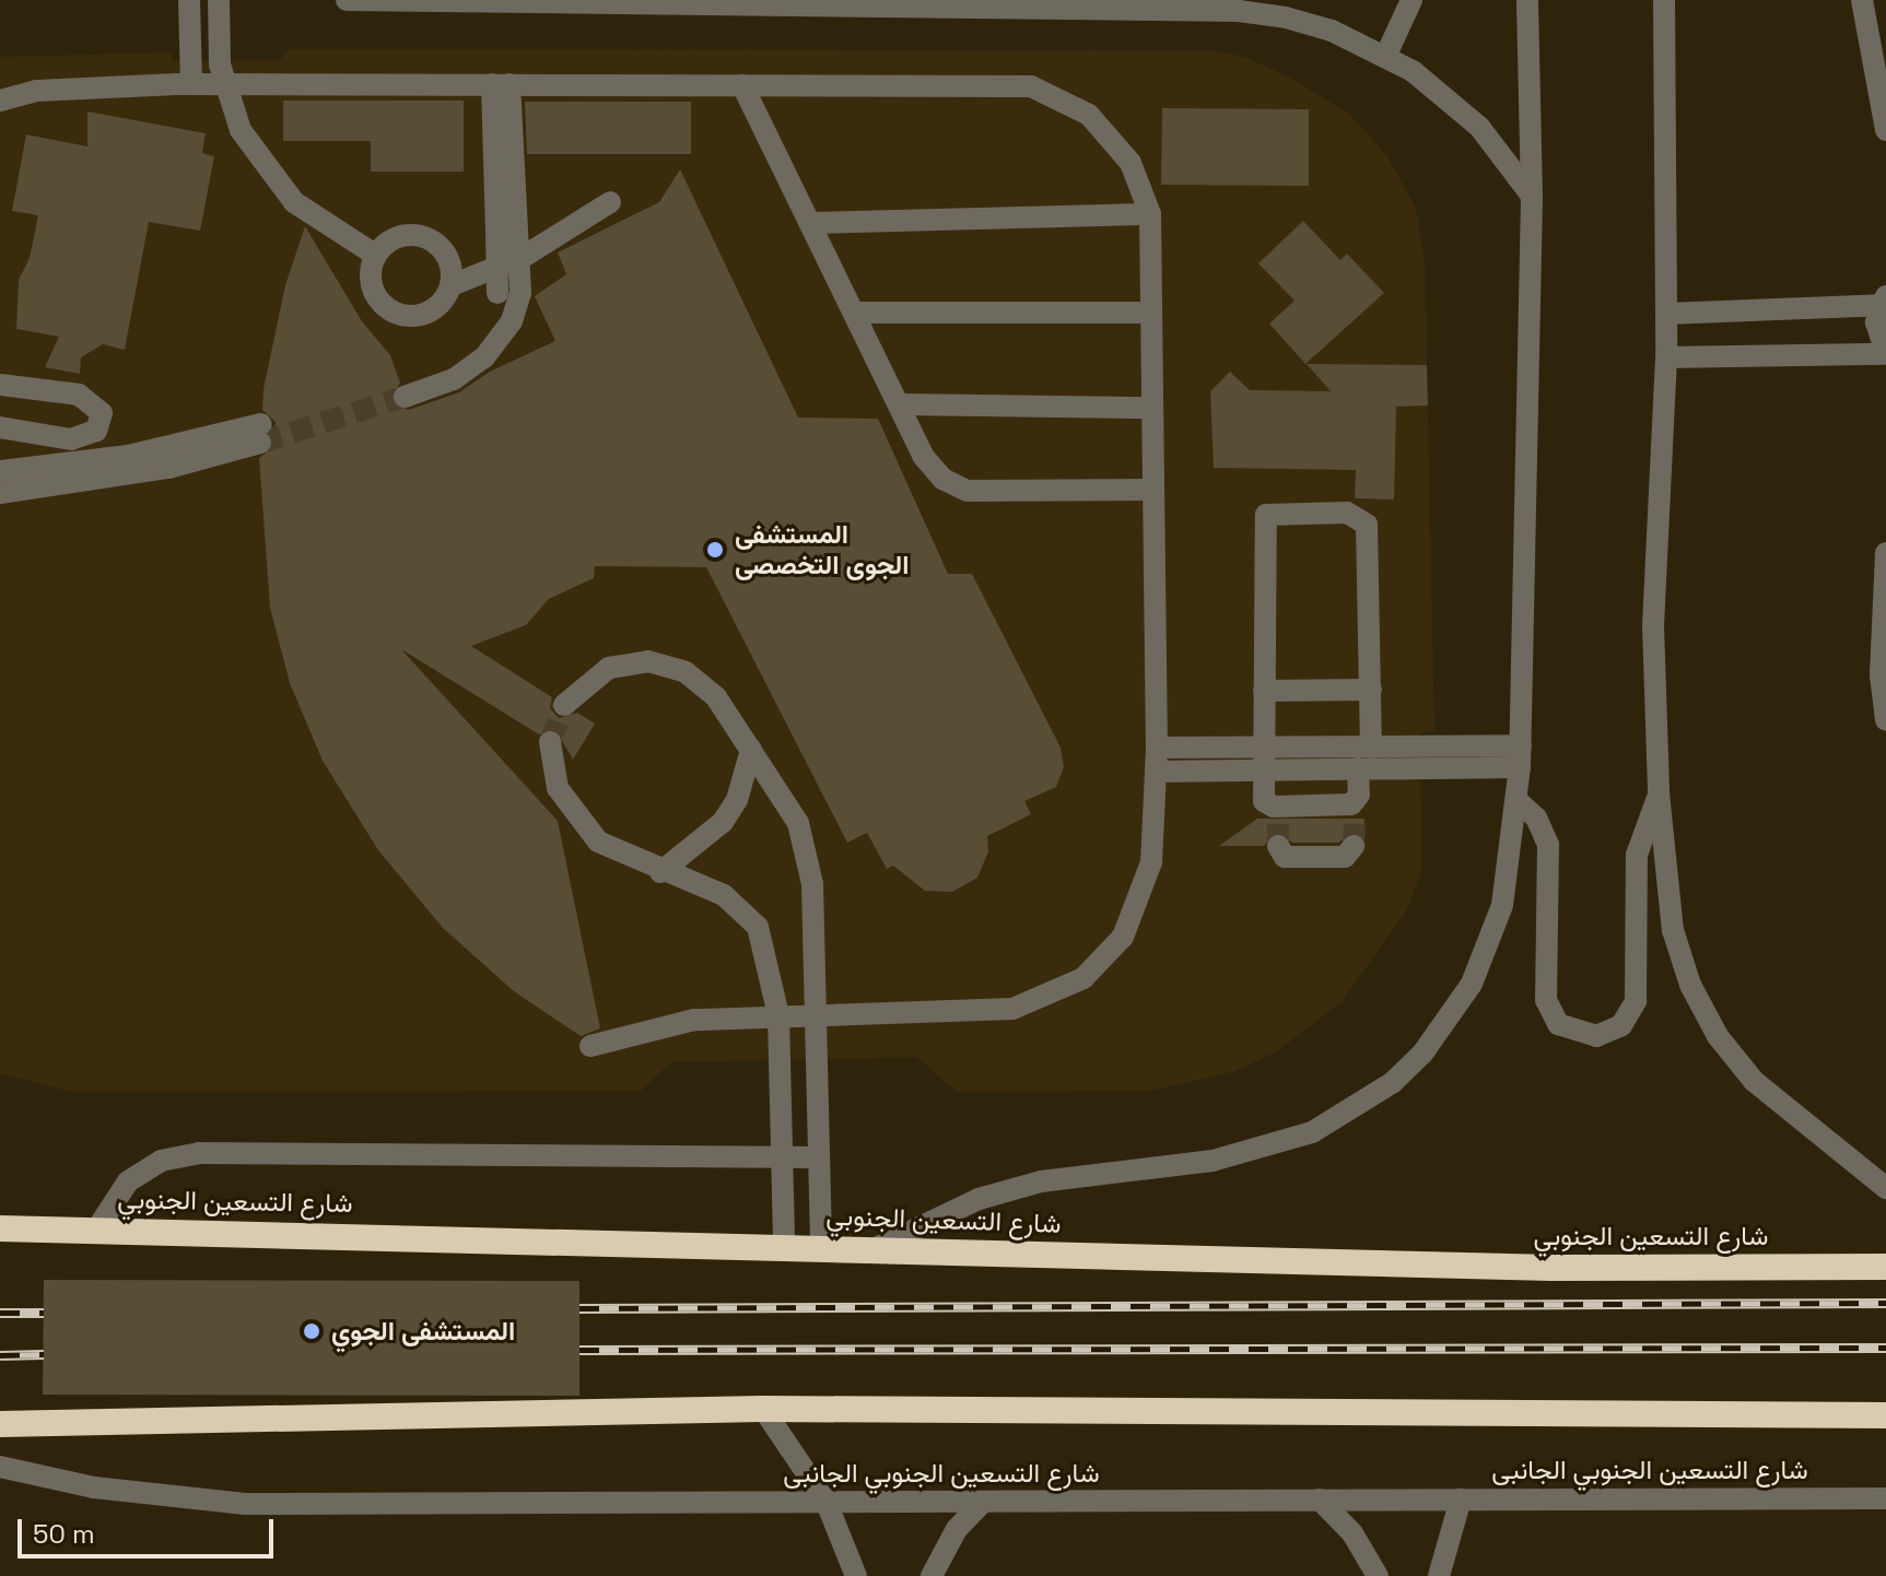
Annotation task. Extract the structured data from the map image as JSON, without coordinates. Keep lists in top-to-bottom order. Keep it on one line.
{"streets":{"highway":["شارع التسعين الجنوبي"],"street":["شارع التسعين الجنوبي الجانبى"]},"places":["المستشفى الجوى التخصصى","المستشفى الجوي"],"scale_bar":"50 m"}
